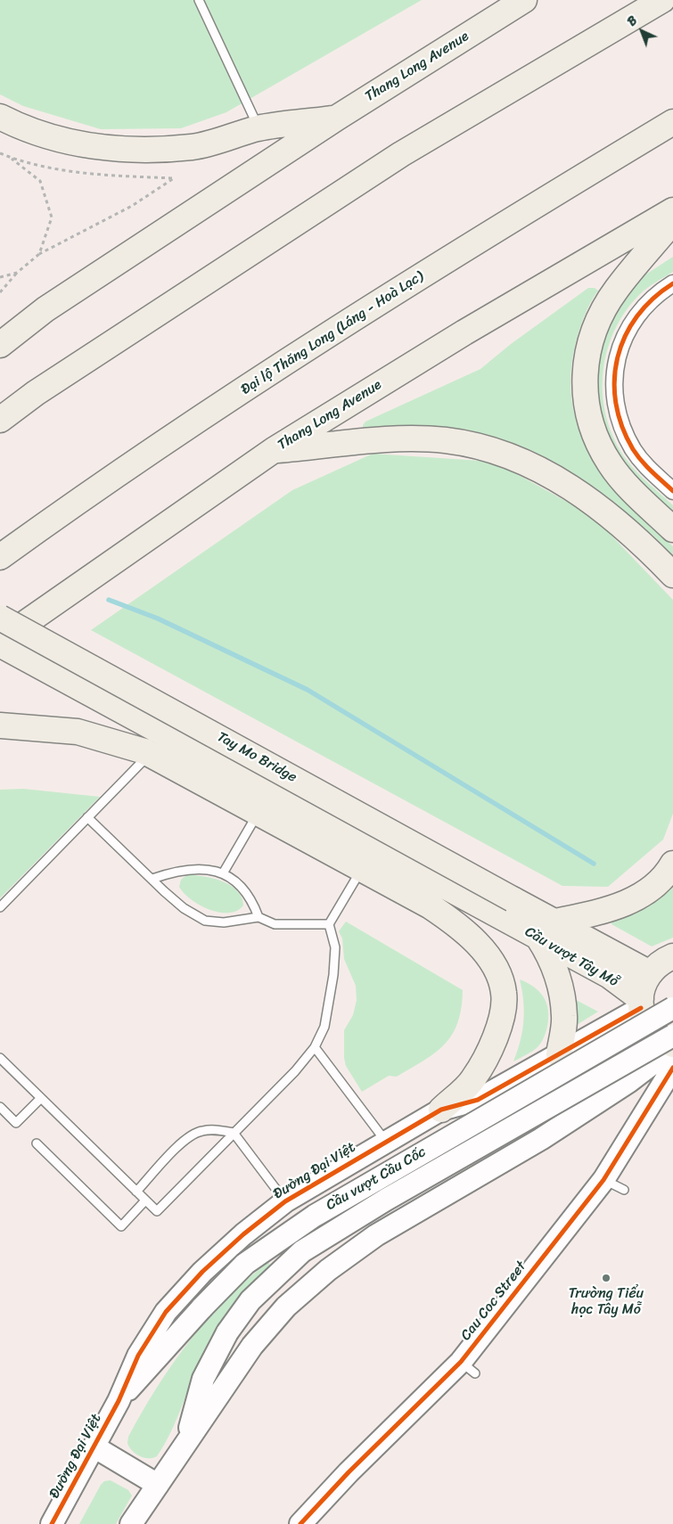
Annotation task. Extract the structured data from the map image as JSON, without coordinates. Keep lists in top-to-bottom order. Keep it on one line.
{"streets":{"main road":["Thang Long Avenue","Đại lộ Thăng Long (Láng - Hoà Lạc)","Tay Mo Bridge","Cầu vượt Tây Mỗ"],"street":["Đường Đại Việt","Cầu vượt Cầu Cốc","Cau Coc Street"]},"crossings":[["Tay Mo Bridge","Cầu vượt Tây Mỗ"],["Cầu vượt Tây Mỗ","Đường Đại Việt"],["Đường Đại Việt","Cầu vượt Cầu Cốc"]],"places":["Trường Tiểu học Tây Mỗ"],"north":"top left"}
